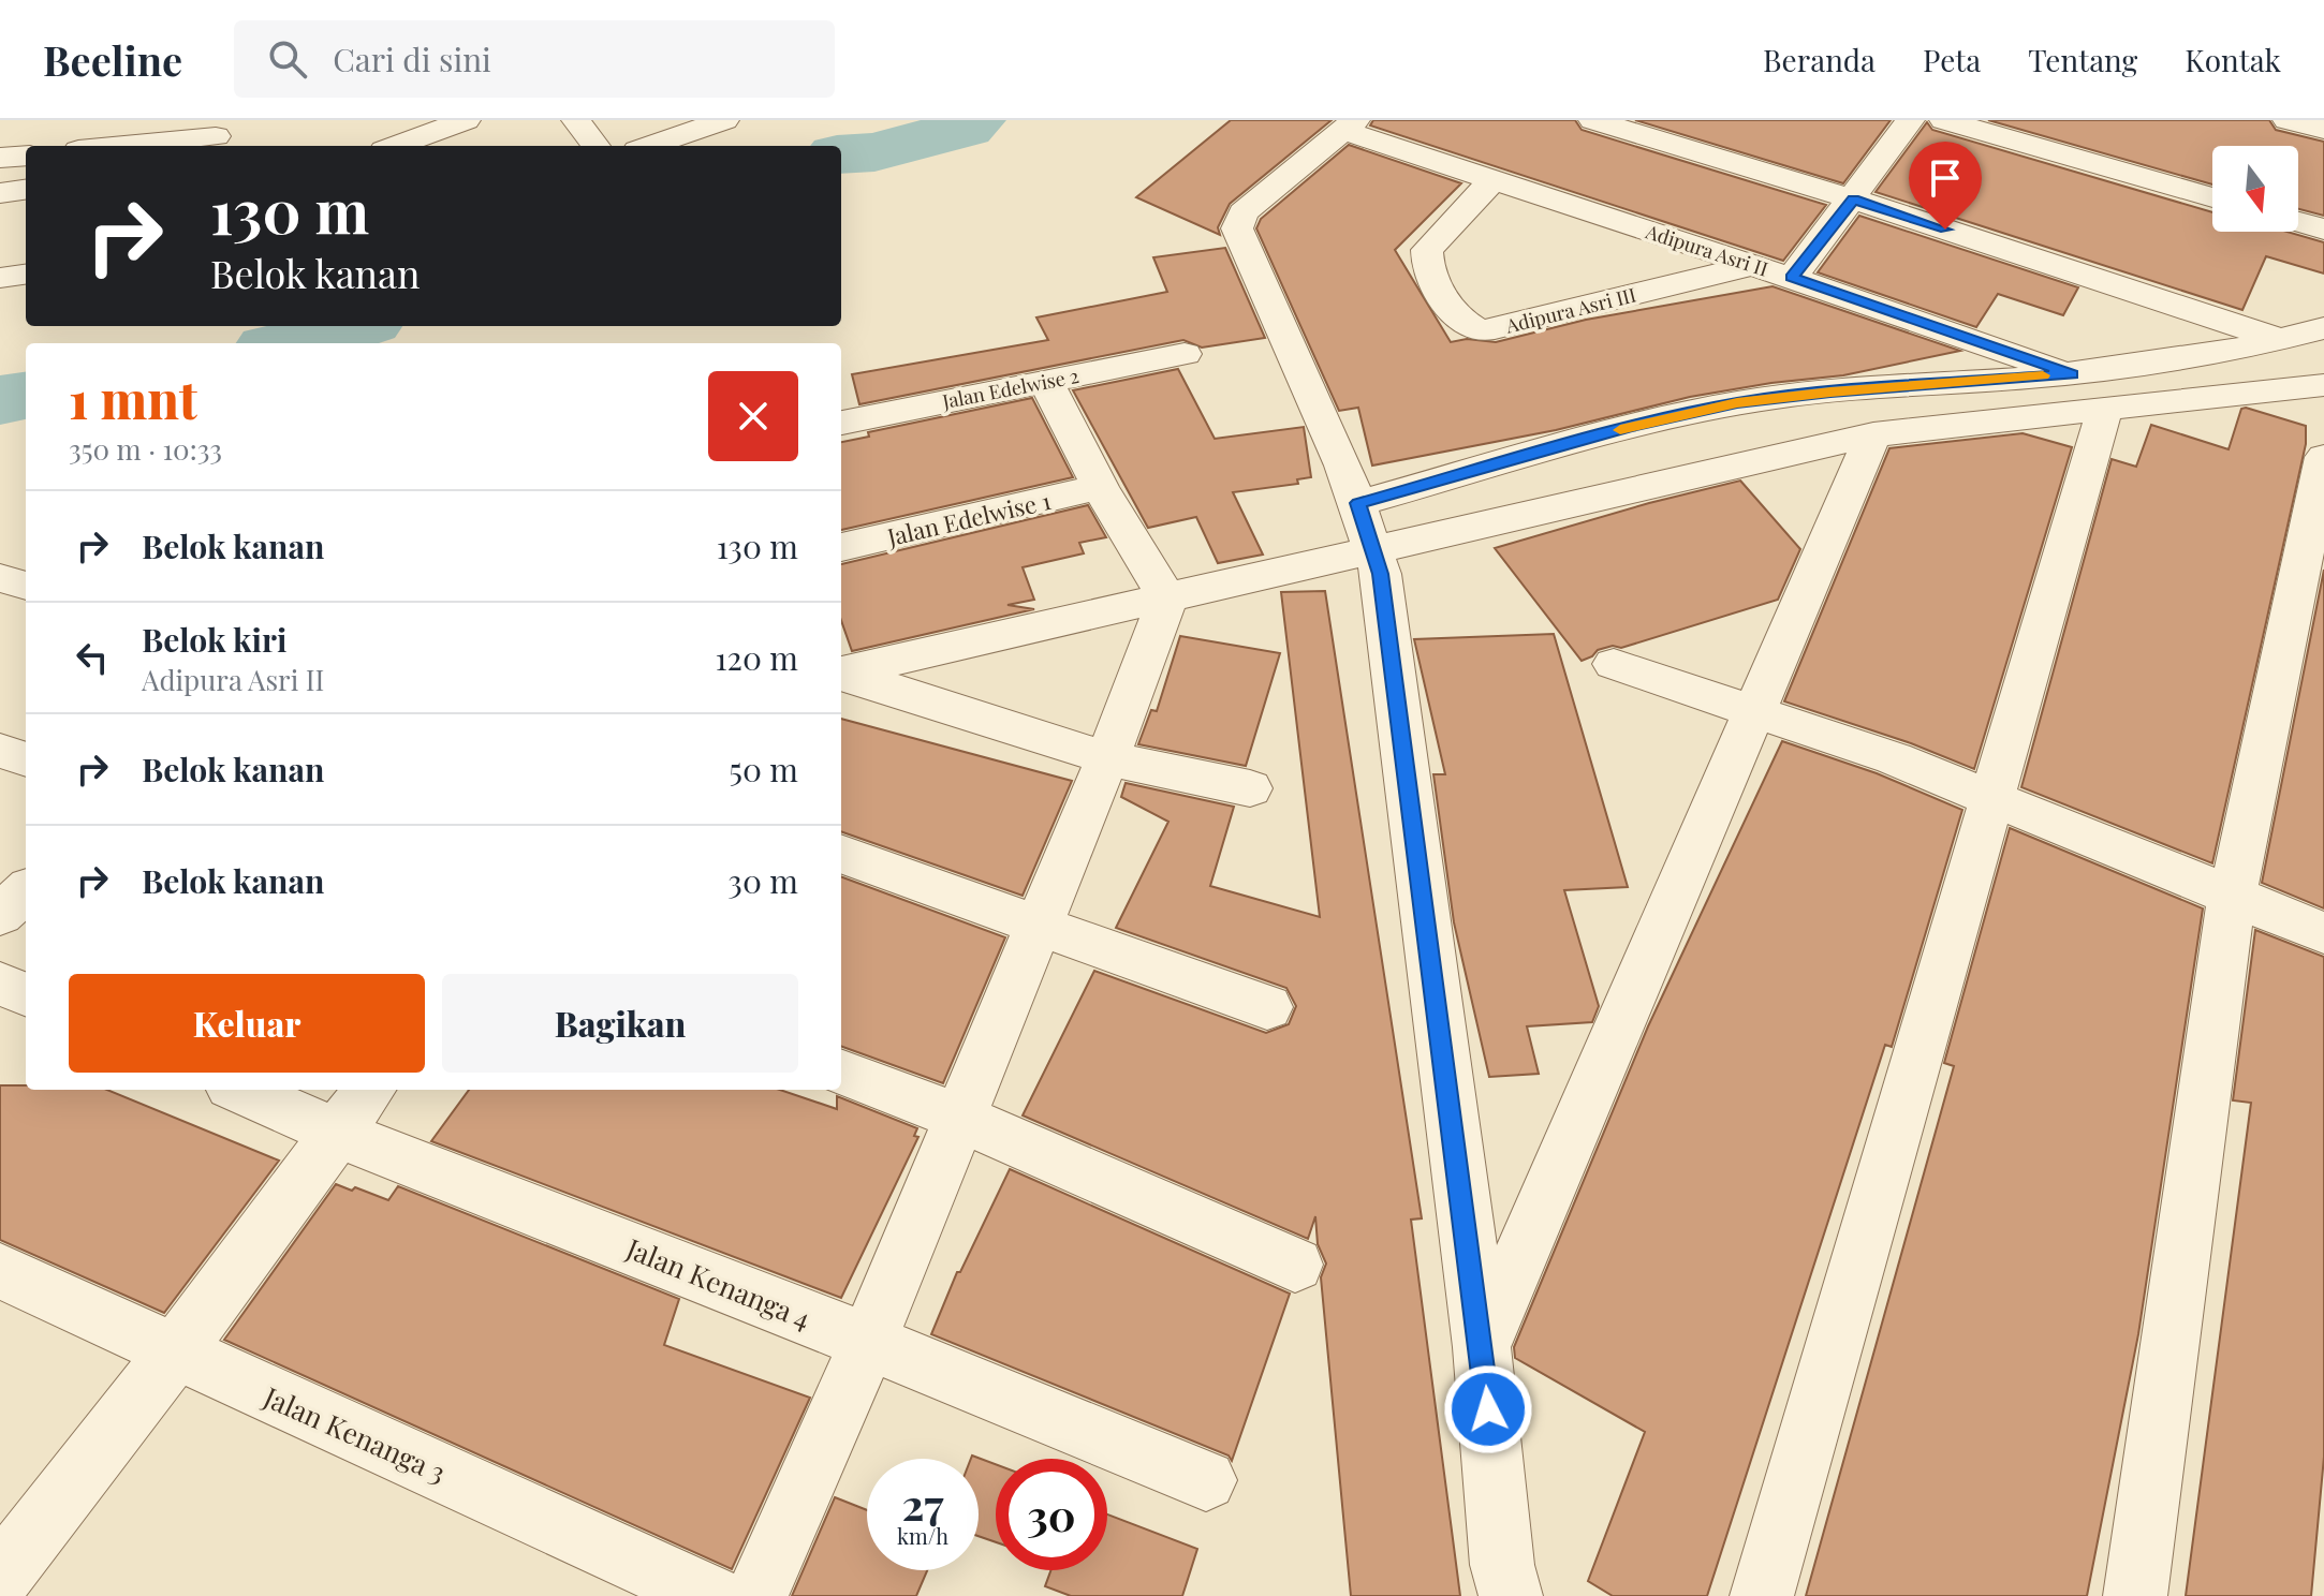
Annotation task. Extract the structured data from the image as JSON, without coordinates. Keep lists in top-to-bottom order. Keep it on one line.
{"streets":{"street":["Adipura Asri II","Adipura Asri III","Jalan Edelwise 2","Jalan Edelwise 1","Jalan Kenanga 4","Jalan Kenanga 3"]},"crossings":[["Adipura Asri II","Adipura Asri III"]],"north":"bottom","page":{"header":"Beeline","search":"Cari di sini","nav":["Beranda","Peta","Tentang","Kontak"],"turn":["130 m","Belok kanan"],"heading":["1 mnt","350 m · 10:33"],"list":[{"name":"Belok kanan","value":"130 m"},{"name":"Belok kiri","note":"Adipura Asri II","value":"120 m"},{"name":"Belok kanan","value":"50 m"},{"name":"Belok kanan","value":"30 m"}],"buttons":["Keluar","Bagikan"],"speed":"27 km/h","limit":"30"}}
